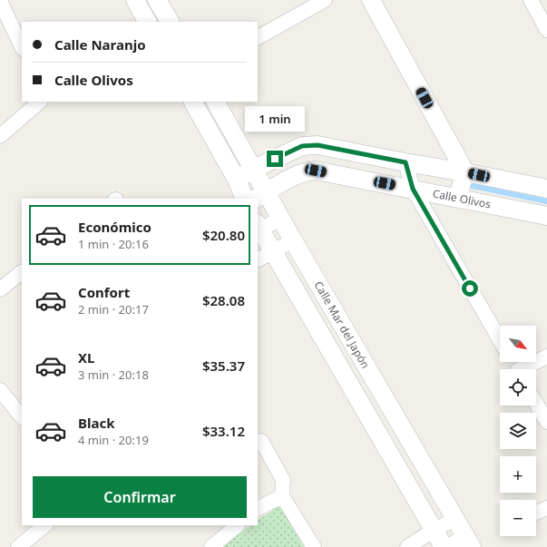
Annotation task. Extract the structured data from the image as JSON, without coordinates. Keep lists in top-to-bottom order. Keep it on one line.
{"streets":{"street":["Calle Olivos","Calle Mar del Japón"]},"crossings":[["Calle Olivos","Calle Mar del Japón"]],"north":"bottom right","page":{"banner":["Calle Naranjo","Calle Olivos"],"bubble":"1 min","list":[{"name":"Económico","note":"1 min · 20:16","value":"$20.80"},{"name":"Confort","note":"2 min · 20:17","value":"$28.08"},{"name":"XL","note":"3 min · 20:18","value":"$35.37"},{"name":"Black","note":"4 min · 20:19","value":"$33.12"}],"map_buttons":["+","−"],"buttons":"Confirmar"}}
